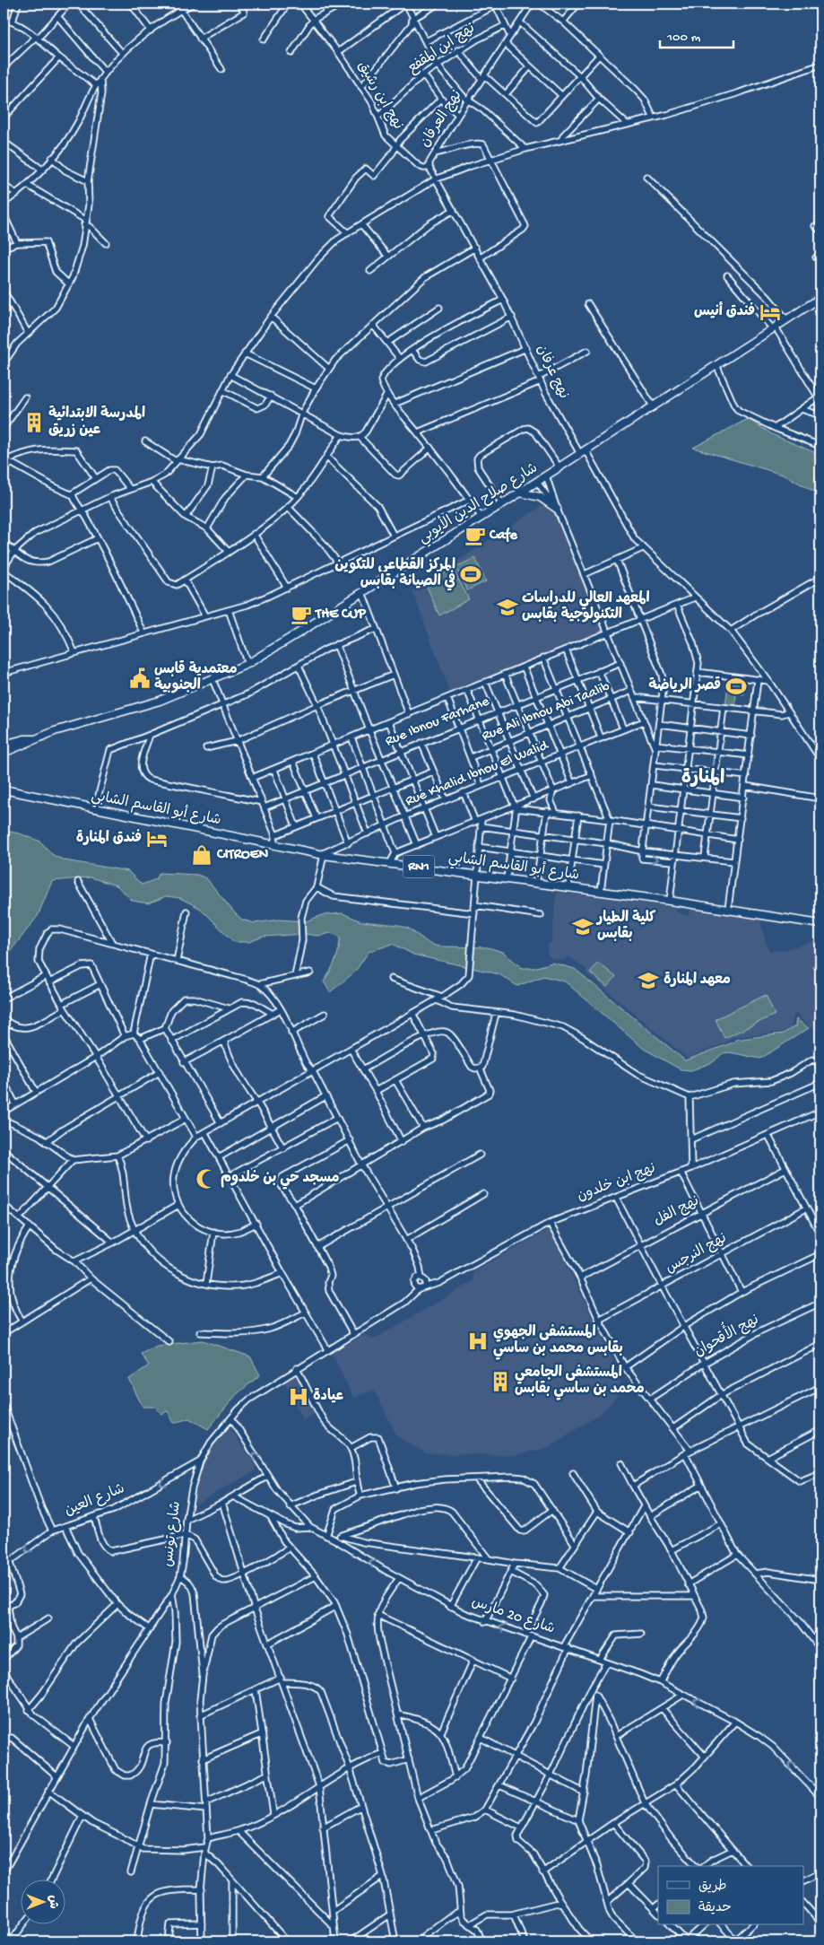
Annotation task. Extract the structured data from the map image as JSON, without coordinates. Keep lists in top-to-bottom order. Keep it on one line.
{"streets":{"main road":["شارع صلاح الدين الأيوبي","شارع أبو القاسم الشابي","RN1"],"street":["نهج ابن المقفع","نهج ابن رشيق","نهج العرفان","نهج عرفان","Rue Ali Ibnou Abi Taalib","Rue Ibnou Farhane","Rue Khalid Ibnou El Walid","نهج ابن خلدون","نهج الفل","نهج النرجس","نهج الأُقحوان","شارع العين","شارع تونس","شارع 20 مارس"]},"crossings":[["نهج ابن المقفع","نهج ابن رشيق"],["نهج ابن رشيق","نهج العرفان"],["نهج العرفان","نهج عرفان"],["نهج عرفان","شارع صلاح الدين الأيوبي"],["Rue Khalid Ibnou El Walid","شارع أبو القاسم الشابي"],["نهج ابن خلدون","شارع تونس"],["شارع العين","شارع تونس"],["شارع تونس","شارع 20 مارس"]],"one_way":["شارع العين","شارع 20 مارس"],"districts":["المنارة"],"places":{"hotel":["فندق أنيس","فندق المنارة"],"building":["المدرسة الابتدائية عين زريق","المستشفى الجامعي محمد بن ساسي بقابس"],"cafe":["Cafe","THE CUP"],"sports":["المركز القطاعى للتكوين في الصيانة بقابس","قصر الرياضة"],"school or university":["المعهد العالي للدراسات التكنولوجية بقابس","كلية الطيار بقابس","معهد المنارة"],"public building":["معتمدية قابس الجنوبية"],"shop":["CITROEN"],"mosque":["مسجد حي بن خلدوم"],"hospital":["المستشفى الجهوي بقابس محمد بن ساسي","عيادة"]},"legend":["طريق","حديقة"],"scale_bar":"100 m","north":"right"}
